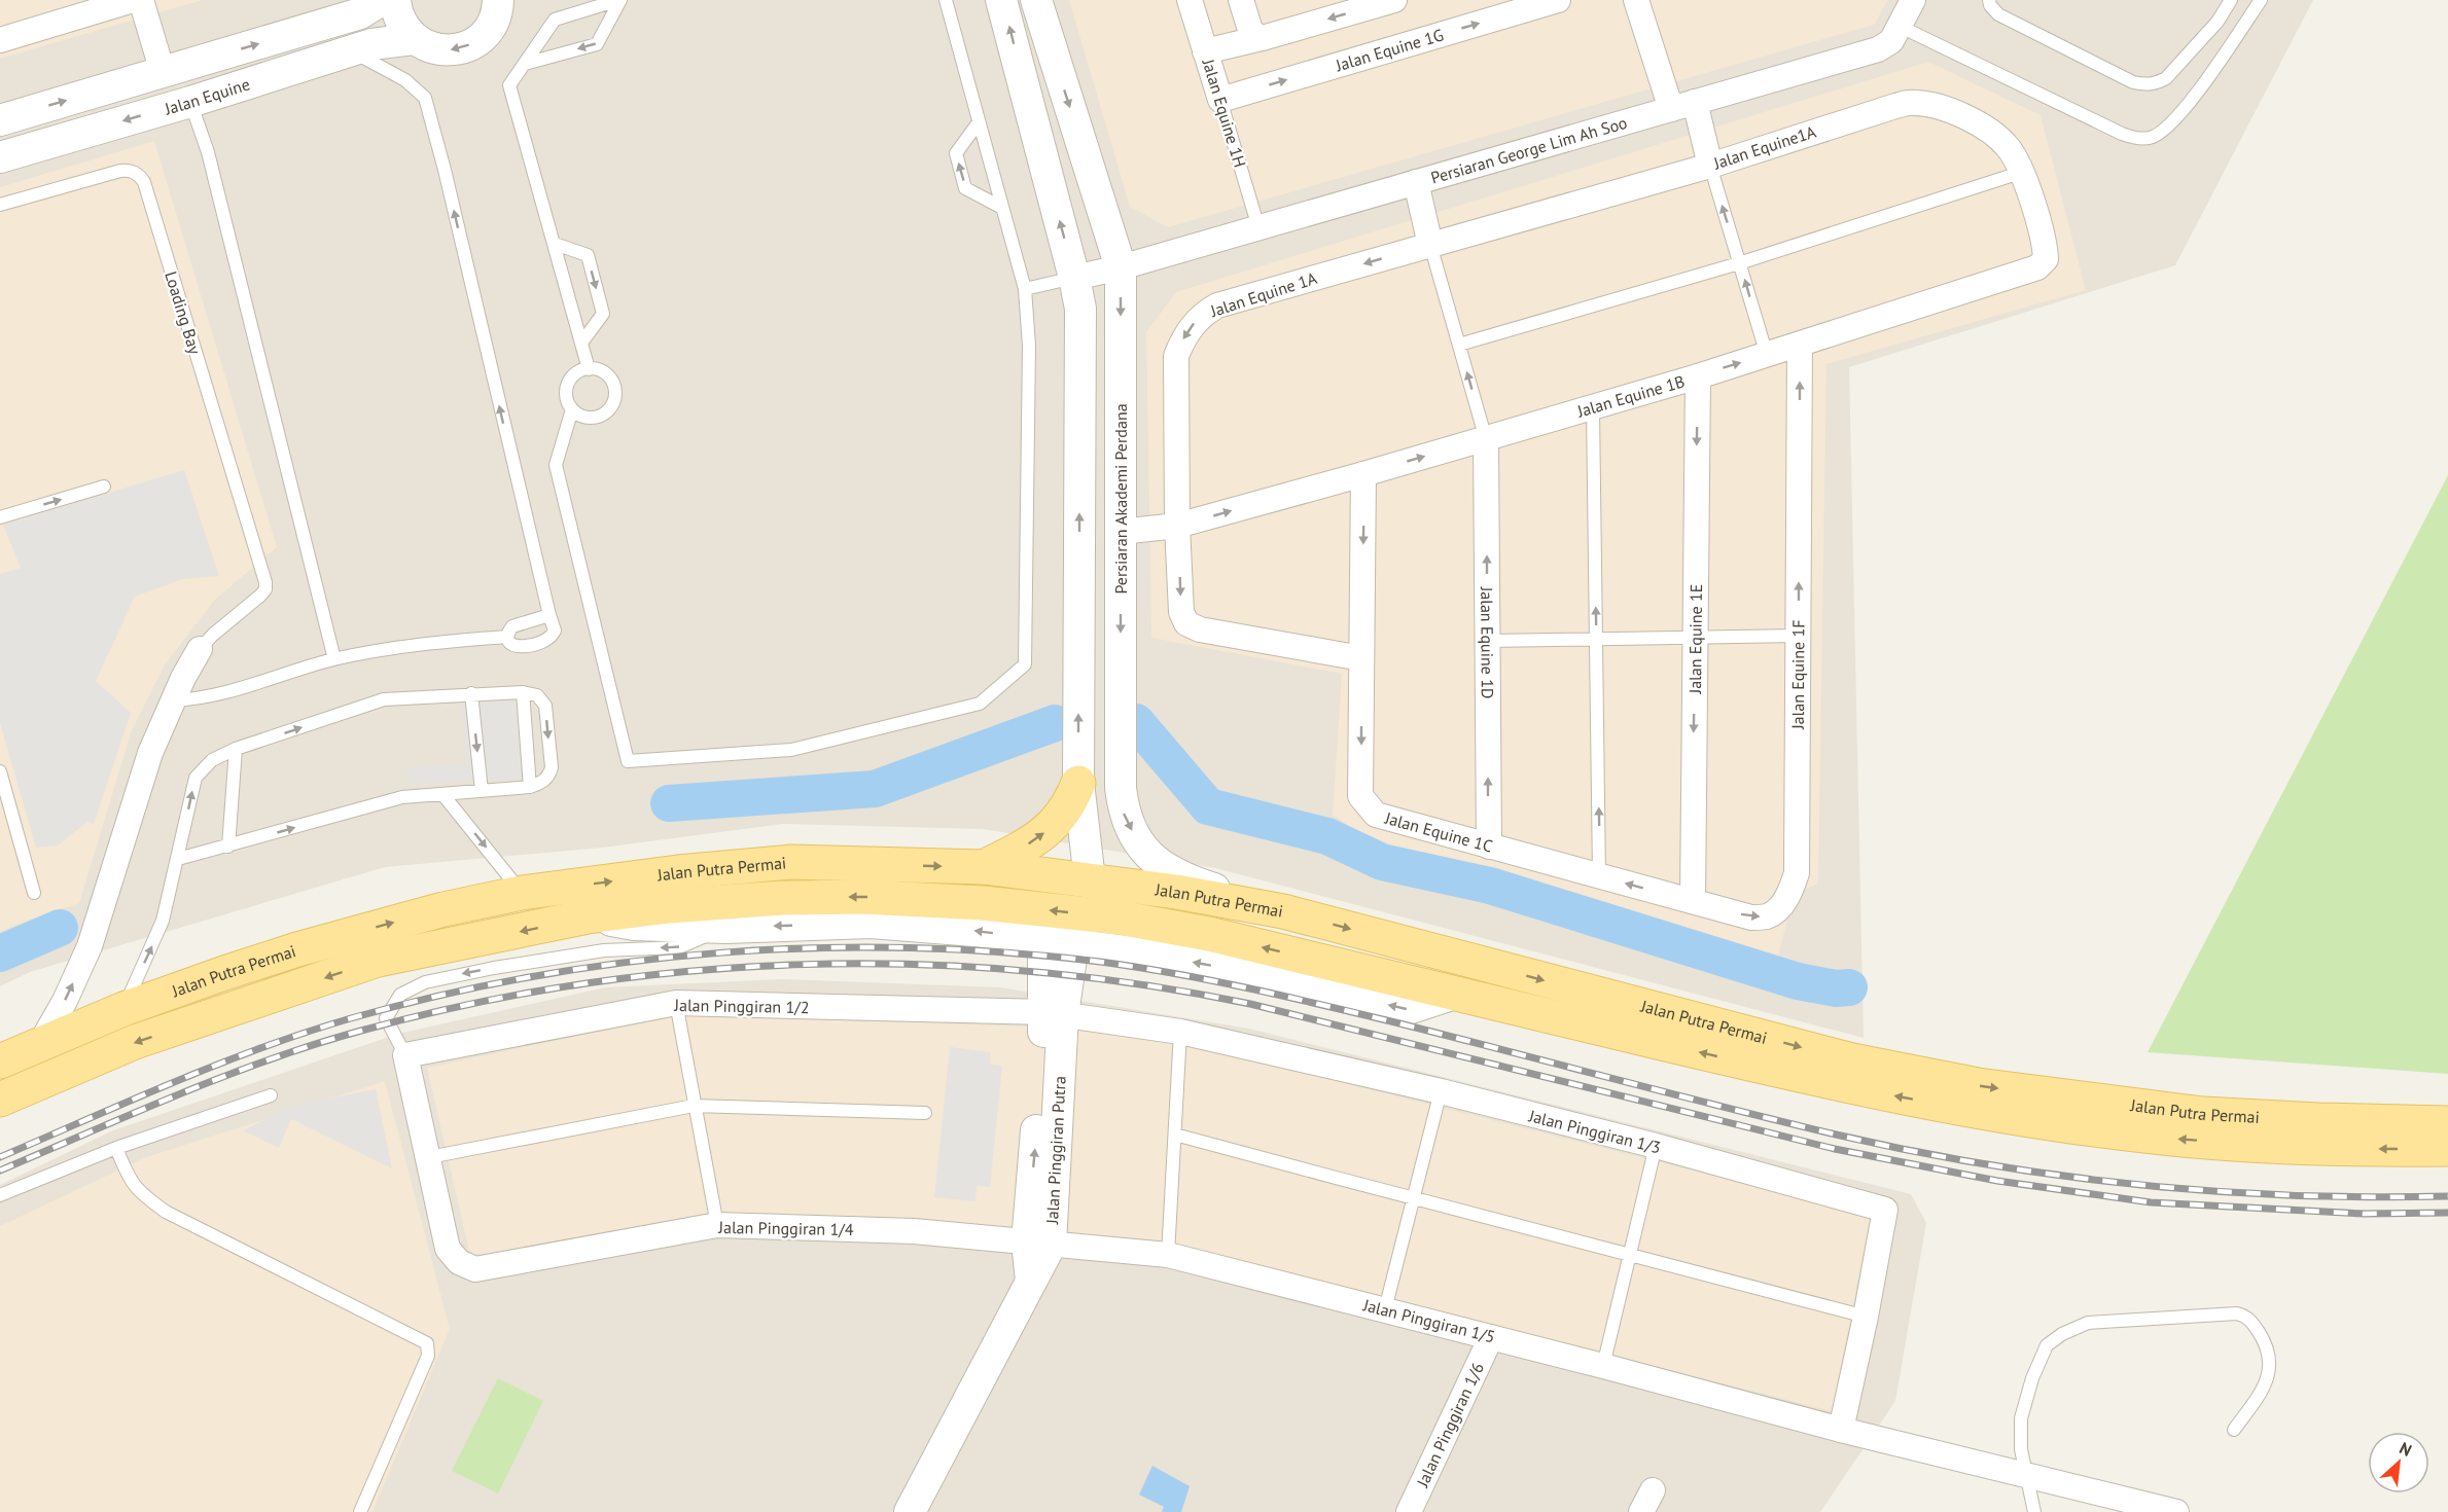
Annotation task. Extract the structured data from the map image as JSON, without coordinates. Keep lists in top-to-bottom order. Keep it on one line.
{"streets":{"main road":["Jalan Putra Permai"],"street":["Jalan Equine 1G","Jalan Equine","Jalan Equine 1H","Jalan Equine1A","Persiaran George Lim Ah Soo","Jalan Equine 1A","Jalan Equine 1B","Persiaran Akademi Perdana","Jalan Equine 1E","Jalan Equine 1D","Jalan Equine 1F","Jalan Equine 1C","Jalan Pinggiran 1/2","Jalan Pinggiran 1/3","Jalan Pinggiran Putra","Jalan Pinggiran 1/4","Jalan Pinggiran 1/5","Jalan Pinggiran 1/6"],"lane":["Loading Bay"]},"crossings":[["Jalan Equine 1G","Jalan Equine 1H"],["Jalan Equine 1H","Persiaran George Lim Ah Soo"],["Jalan Equine1A","Jalan Equine 1A"],["Jalan Equine1A","Jalan Equine 1B"],["Persiaran George Lim Ah Soo","Persiaran Akademi Perdana"],["Jalan Equine 1A","Jalan Equine 1B"],["Jalan Equine 1B","Persiaran Akademi Perdana"],["Jalan Equine 1B","Jalan Equine 1E"],["Jalan Equine 1B","Jalan Equine 1D"],["Jalan Equine 1B","Jalan Equine 1F"],["Jalan Equine 1B","Jalan Equine 1C"],["Persiaran Akademi Perdana","Jalan Putra Permai"],["Jalan Equine 1E","Jalan Equine 1F"],["Jalan Equine 1E","Jalan Equine 1C"],["Jalan Equine 1D","Jalan Equine 1C"],["Jalan Equine 1F","Jalan Equine 1C"],["Jalan Pinggiran 1/2","Jalan Pinggiran 1/3"],["Jalan Pinggiran 1/2","Jalan Pinggiran Putra"],["Jalan Pinggiran 1/3","Jalan Pinggiran Putra"],["Jalan Pinggiran 1/3","Jalan Pinggiran 1/5"],["Jalan Pinggiran Putra","Jalan Pinggiran 1/4"],["Jalan Pinggiran Putra","Jalan Pinggiran 1/5"],["Jalan Pinggiran 1/4","Jalan Pinggiran 1/5"],["Jalan Pinggiran 1/5","Jalan Pinggiran 1/6"]],"one_way":["Jalan Equine 1A","Jalan Equine 1B","Jalan Equine 1E","Jalan Equine 1D","Jalan Equine 1F"],"north":"top right"}
